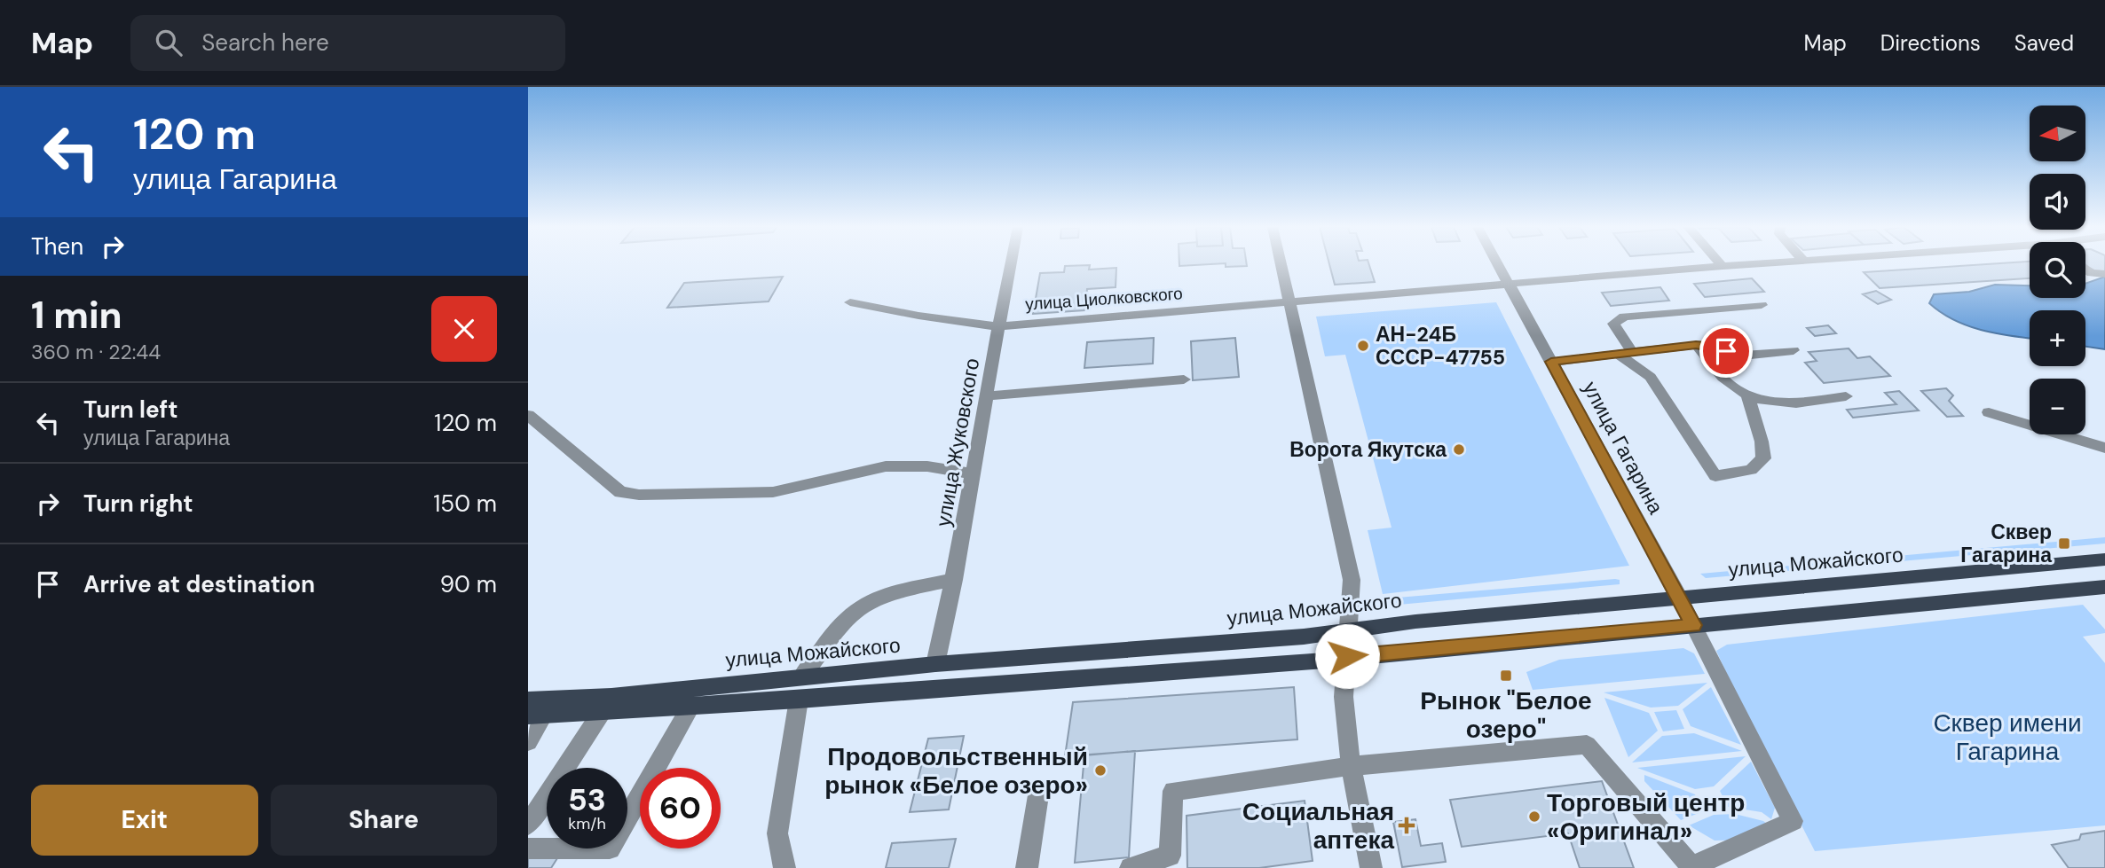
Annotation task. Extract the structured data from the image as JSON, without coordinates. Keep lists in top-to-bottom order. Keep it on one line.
{"streets":{"main road":["улица Гагарина","улица Можайского"],"street":["улица Циолковского","улица Жуковского"]},"crossings":[["улица Циолковского","улица Жуковского"],["улица Циолковского","улица Гагарина"],["улица Жуковского","улица Можайского"],["улица Гагарина","улица Можайского"]],"parks":["Сквер имени Гагарина"],"places":{"other":["АН-24Б СССР-47755","Ворота Якутска","Продовольственный рынок «Белое озеро»","Торговый центр «Оригинал»"],"transit":["Сквер Гагарина","Рынок \"Белое озеро\""],"health":["Социальная аптека"]},"north":"left","page":{"header":"Map","search":"Search here","nav":["Map","Directions","Saved"],"turn":["120 m","улица Гагарина"],"map_buttons":["+","−"],"then":"Then","heading":["1 min","360 m · 22:44"],"list":[{"name":"Turn left","note":"улица Гагарина","value":"120 m"},{"name":"Turn right","value":"150 m"},{"name":"Arrive at destination","value":"90 m"}],"speed":"53 km/h","limit":"60","buttons":["Exit","Share"]}}
